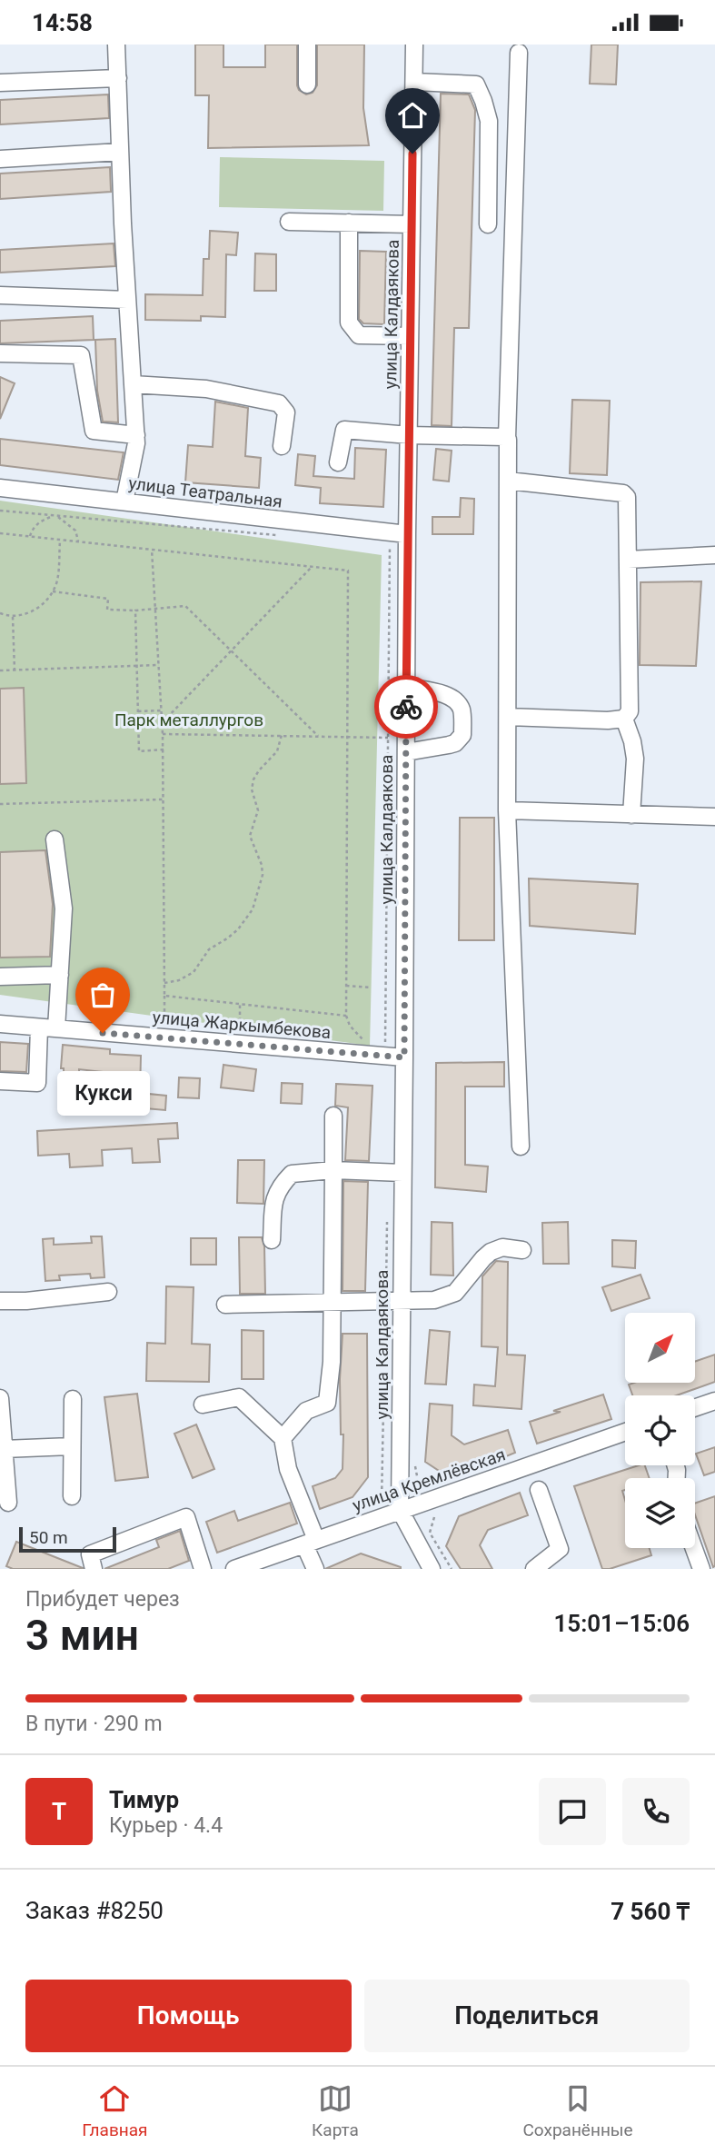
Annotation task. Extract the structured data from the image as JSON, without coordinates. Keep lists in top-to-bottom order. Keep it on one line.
{"streets":{"street":["улица Калдаякова","улица Театральная","улица Жаркымбекова","улица Кремлёвская"]},"crossings":[["улица Калдаякова","улица Театральная"],["улица Калдаякова","улица Жаркымбекова"],["улица Калдаякова","улица Кремлёвская"]],"parks":["Парк металлургов"],"places":["Кукси"],"scale_bar":"50 m","north":"top right","page":{"status":"14:58","bubble":"Кукси","scale":"50 m","heading":["3 мин","Прибудет через","15:01–15:06"],"panel":["Тимур","Курьер · 4.4","Заказ #8250","7 560 ₸"],"bar":"В пути · 290 m","round":"Т","buttons":["Помощь","Поделиться"],"tabs":["Главная","Карта","Сохранённые"]}}
